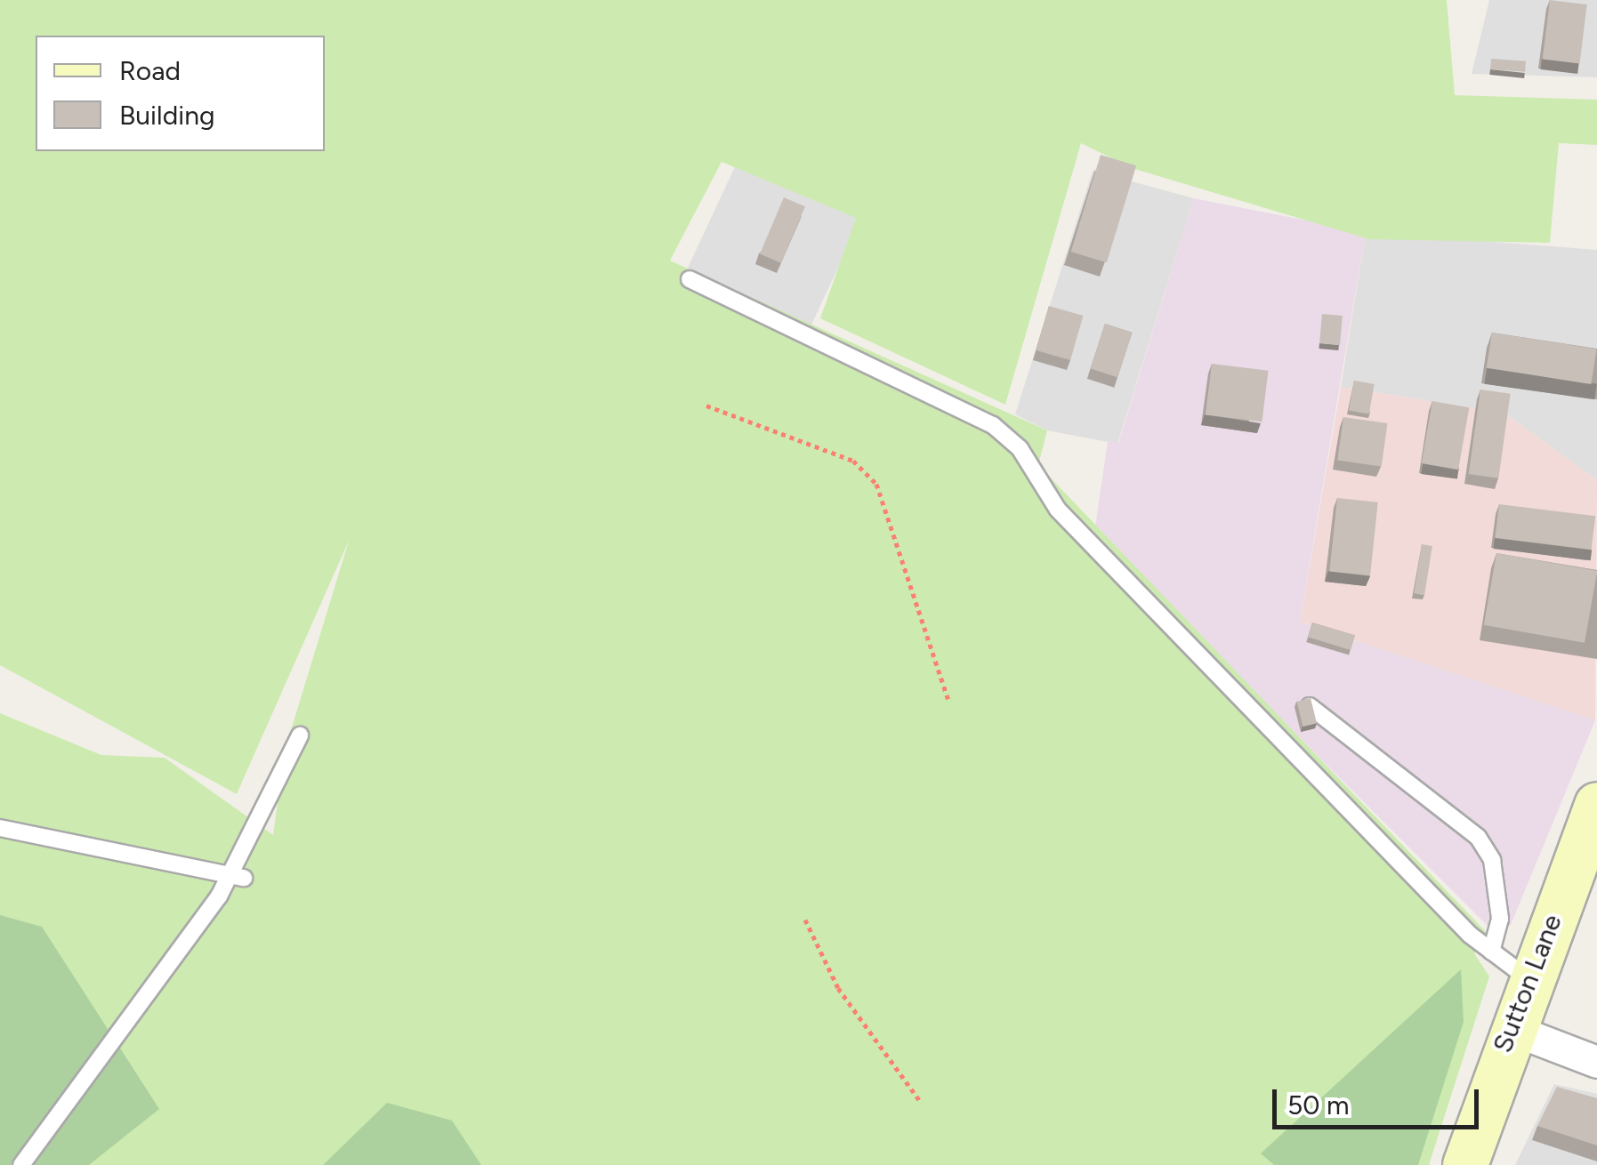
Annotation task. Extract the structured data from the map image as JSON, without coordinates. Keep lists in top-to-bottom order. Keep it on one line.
{"streets":{"street":["Sutton Lane"]},"legend":["Road","Building"],"scale_bar":"50 m"}
